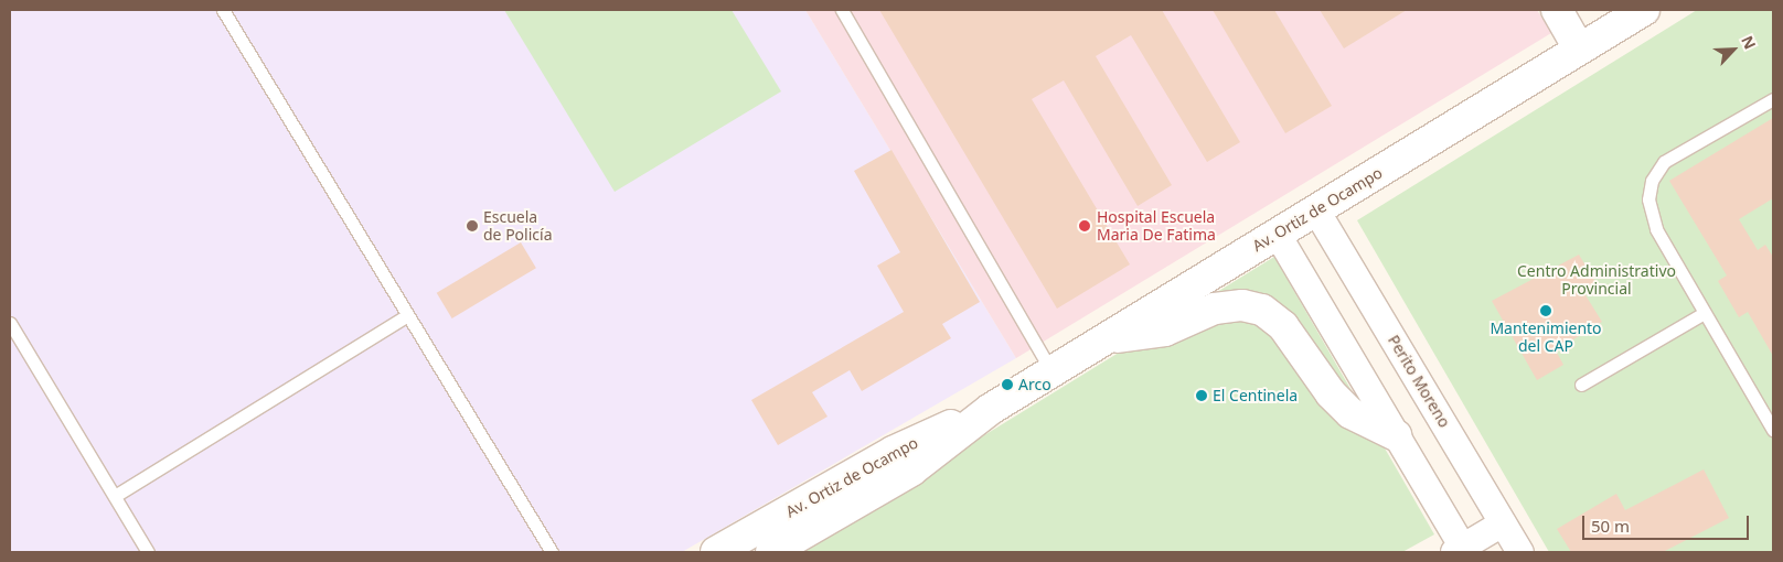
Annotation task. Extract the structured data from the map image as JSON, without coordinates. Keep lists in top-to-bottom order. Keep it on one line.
{"streets":{"main road":["Av. Ortiz de Ocampo"],"street":["Perito Moreno"]},"crossings":[["Av. Ortiz de Ocampo","Perito Moreno"]],"parks":["Centro Administrativo Provincial"],"places":["Escuela de Policía","Hospital Escuela Maria De Fatima","Mantenimiento del CAP","Arco","El Centinela"],"scale_bar":"50 m","north":"top right"}
